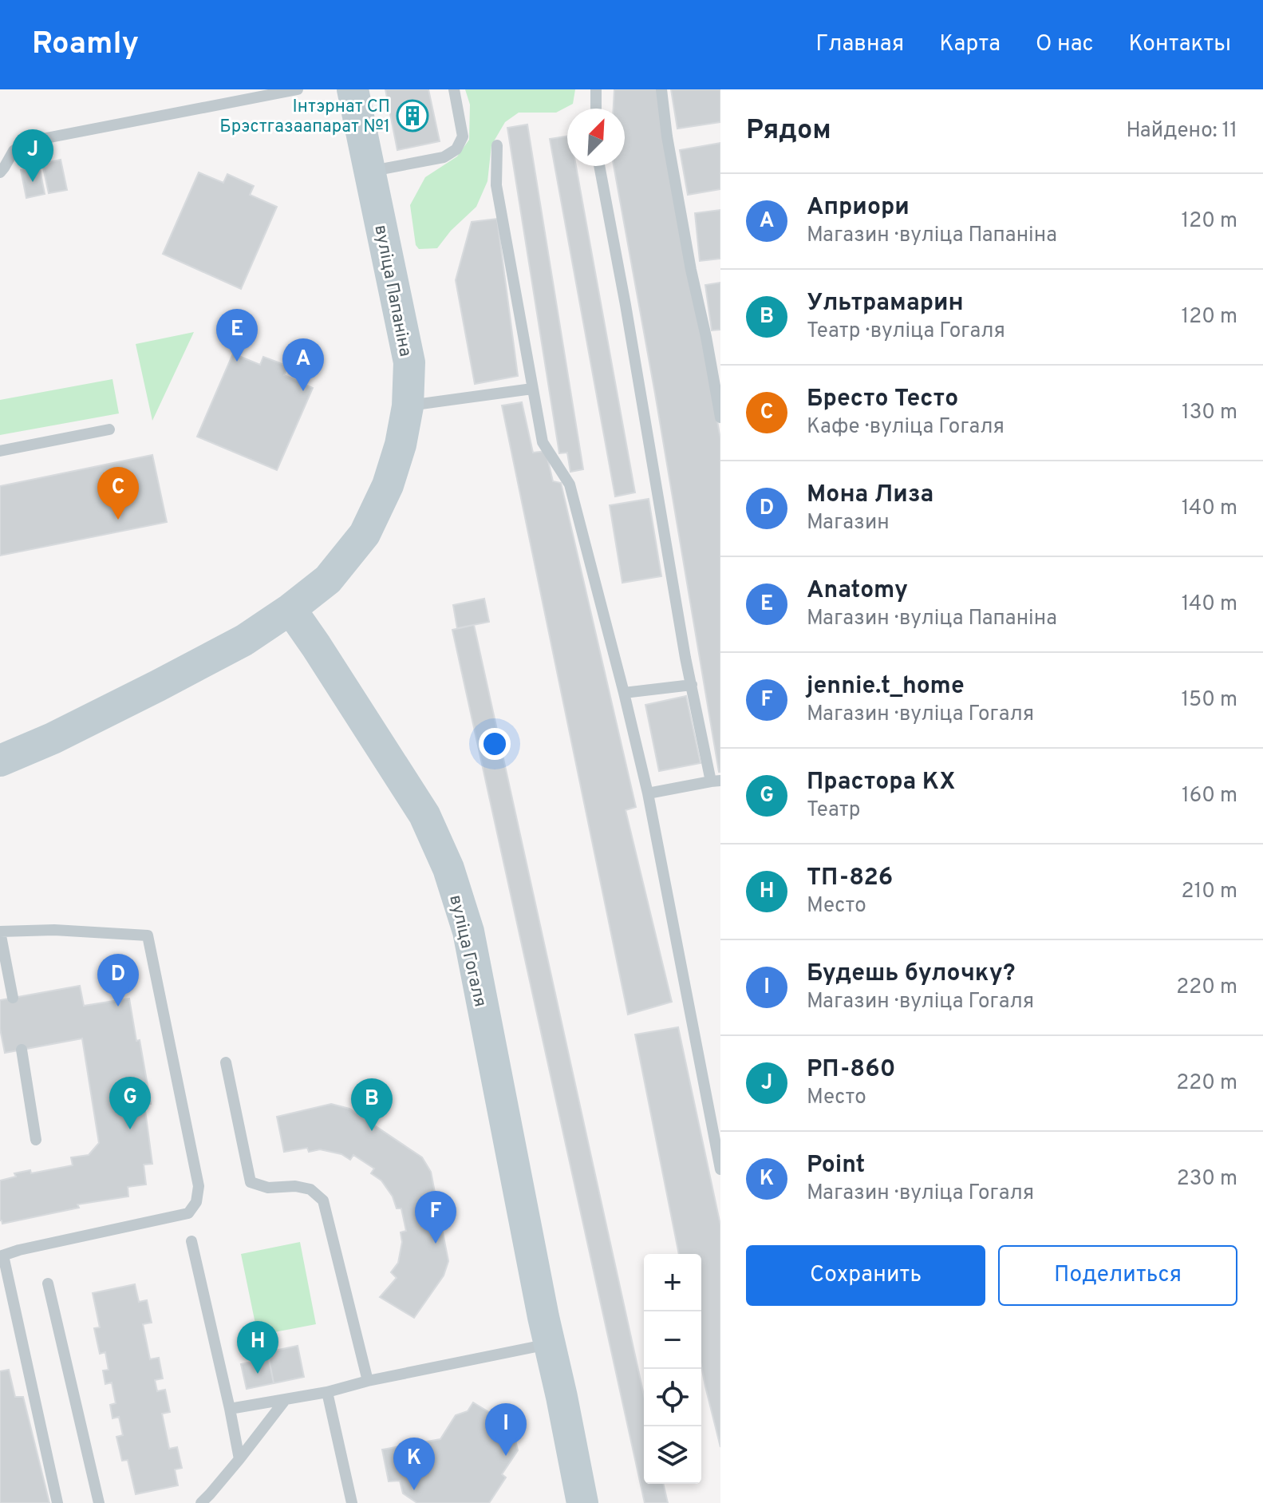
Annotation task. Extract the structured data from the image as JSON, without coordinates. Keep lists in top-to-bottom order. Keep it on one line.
{"streets":{"street":["вуліца Папаніна","вуліца Гогаля"]},"crossings":[["вуліца Папаніна","вуліца Гогаля"]],"places":{"building":["Інтэрнат СП Брэстгазаапарат №1"]},"north":"top right","page":{"header":"Roamly","nav":["Главная","Карта","О нас","Контакты"],"heading":["Рядом","Найдено: 11"],"pins":["J","E","A","C","D","G","B","F","H","I","K"],"list":[{"mark":"A","name":"Априори","note":"Магазин · вуліца Папаніна","value":"120 m"},{"mark":"B","name":"Ультрамарин","note":"Театр · вуліца Гогаля","value":"120 m"},{"mark":"C","name":"Бресто Тесто","note":"Кафе · вуліца Гогаля","value":"130 m"},{"mark":"D","name":"Мона Лиза","note":"Магазин","value":"140 m"},{"mark":"E","name":"Anatomy","note":"Магазин · вуліца Папаніна","value":"140 m"},{"mark":"F","name":"jennie.t_home","note":"Магазин · вуліца Гогаля","value":"150 m"},{"mark":"G","name":"Прастора КХ","note":"Театр","value":"160 m"},{"mark":"H","name":"ТП-826","note":"Место","value":"210 m"},{"mark":"I","name":"Будешь булочку?","note":"Магазин · вуліца Гогаля","value":"220 m"},{"mark":"J","name":"РП-860","note":"Место","value":"220 m"},{"mark":"K","name":"Point","note":"Магазин · вуліца Гогаля","value":"230 m"}],"buttons":["Сохранить","Поделиться"],"map_buttons":["+","−"]}}
